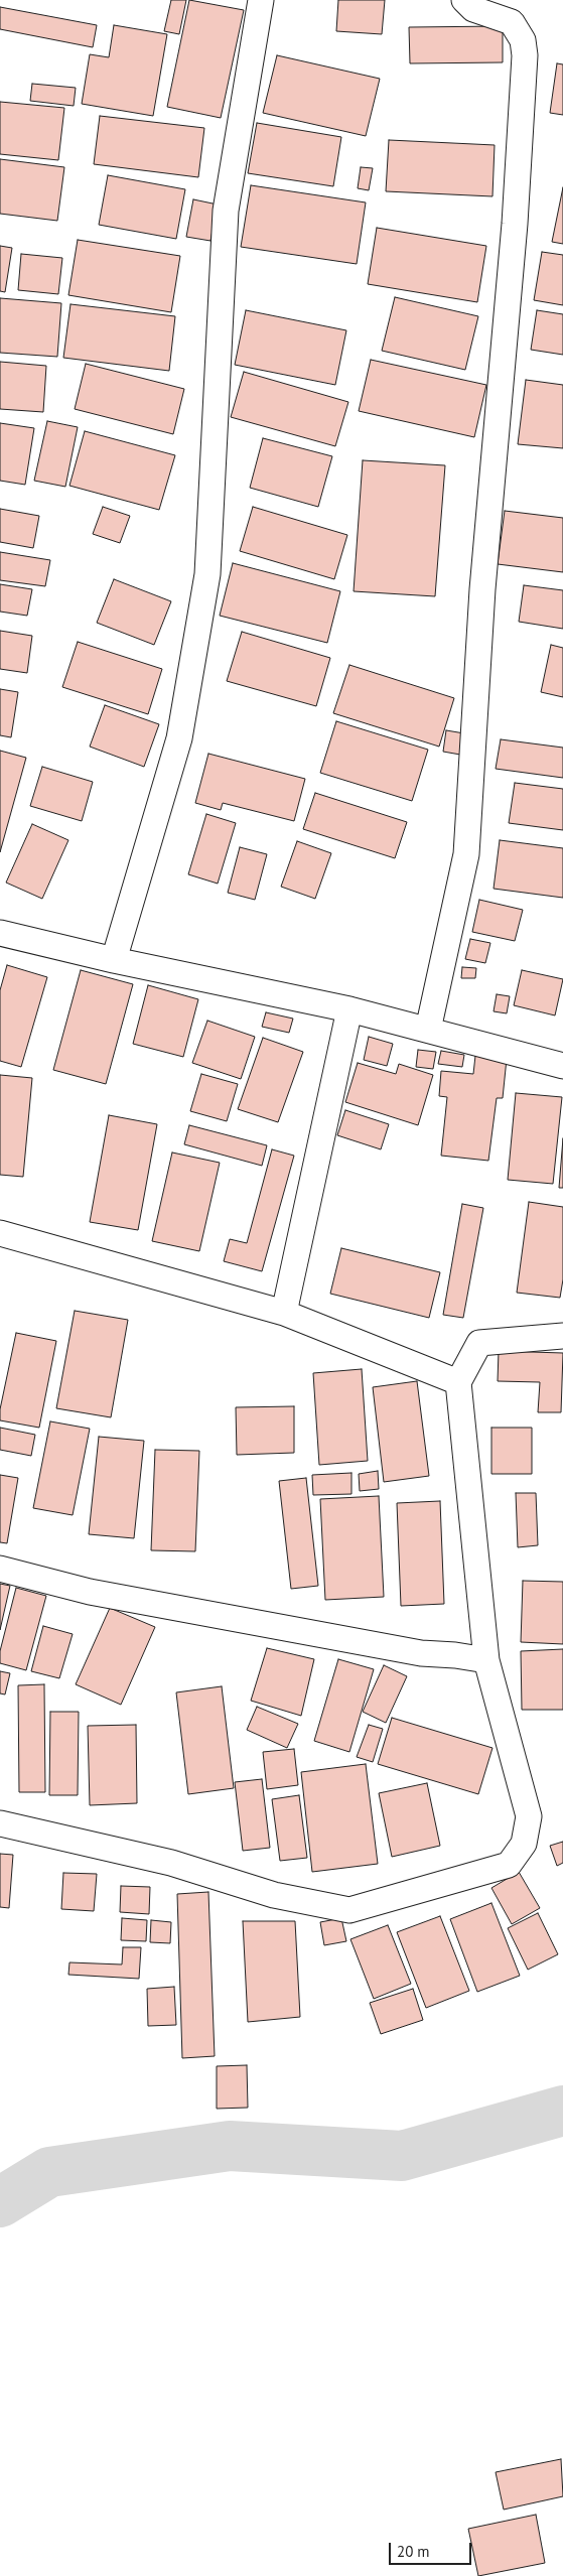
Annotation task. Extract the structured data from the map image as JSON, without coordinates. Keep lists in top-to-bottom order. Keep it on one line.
{"scale_bar":"20 m"}
